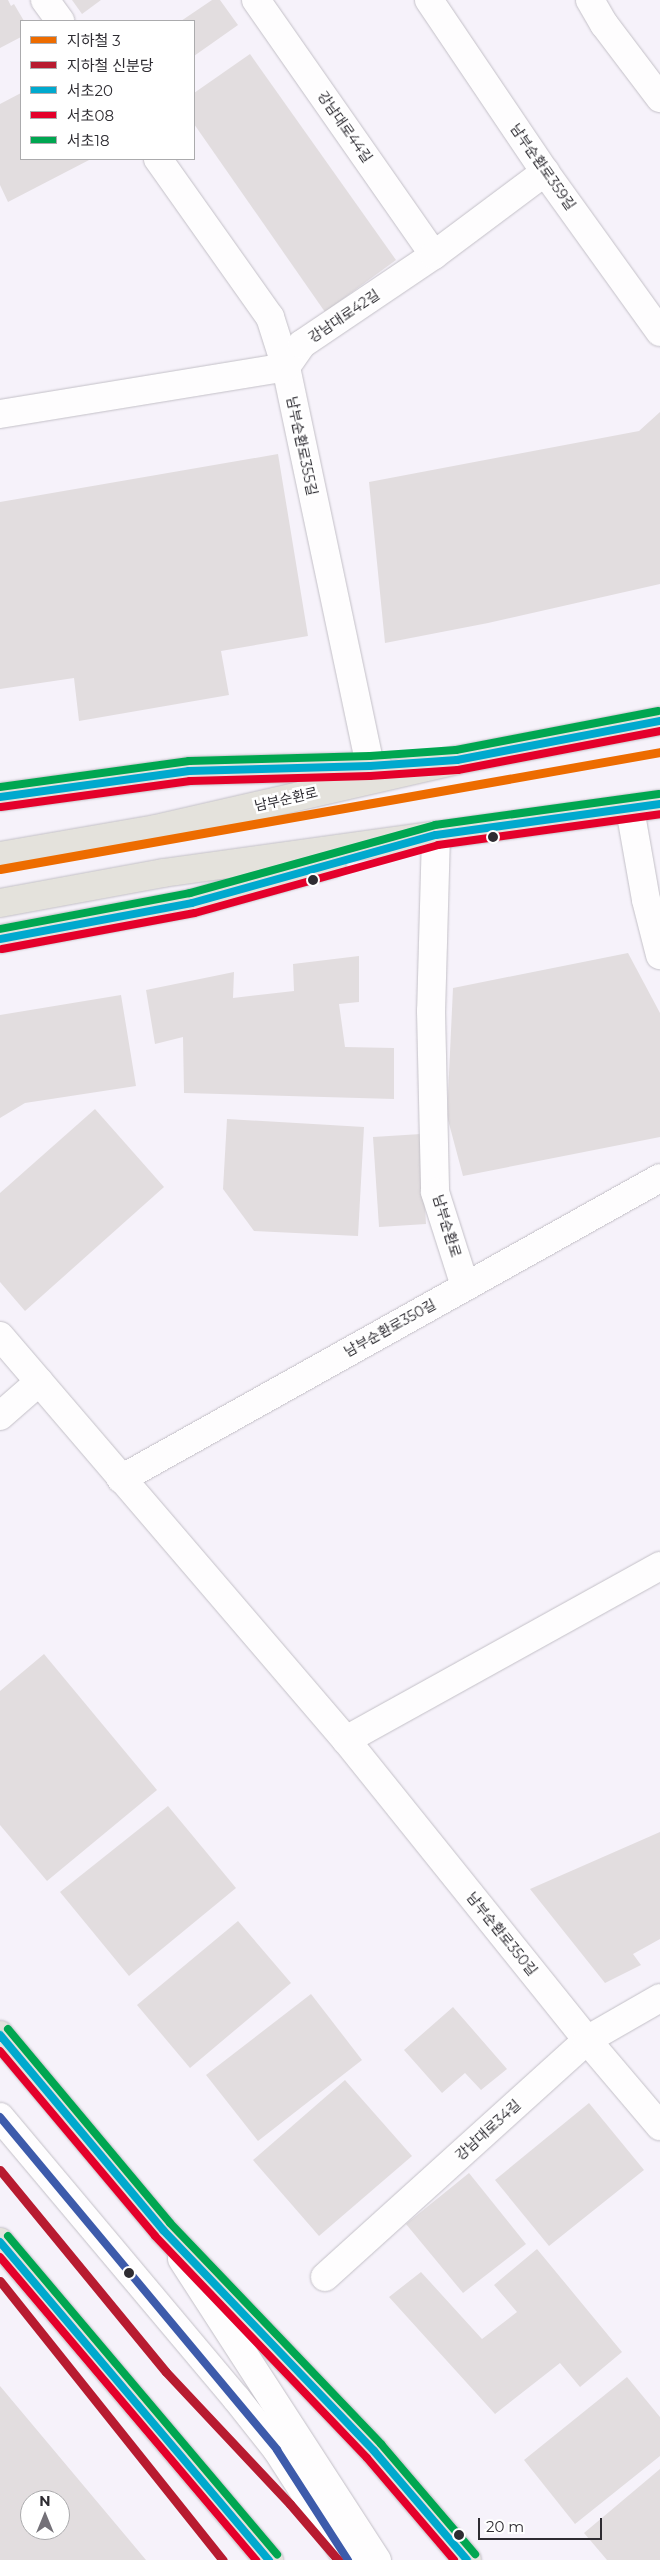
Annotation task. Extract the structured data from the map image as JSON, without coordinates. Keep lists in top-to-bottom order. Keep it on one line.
{"streets":{"main road":["남부순환로"],"street":["강남대로44길","남부순환로359길","강남대로42길","남부순환로355길","남부순환로350길","강남대로34길"]},"crossings":[["강남대로44길","강남대로42길"],["남부순환로359길","강남대로42길"],["강남대로42길","남부순환로355길"],["남부순환로","남부순환로350길"],["남부순환로350길","강남대로34길"]],"lines":["transit line 서초18","transit line 서초20","transit line 서초08","metro line 3","metro line 신분당"],"legend":["지하철 3","지하철 신분당","서초20","서초08","서초18"],"scale_bar":"20 m","north":"top"}
